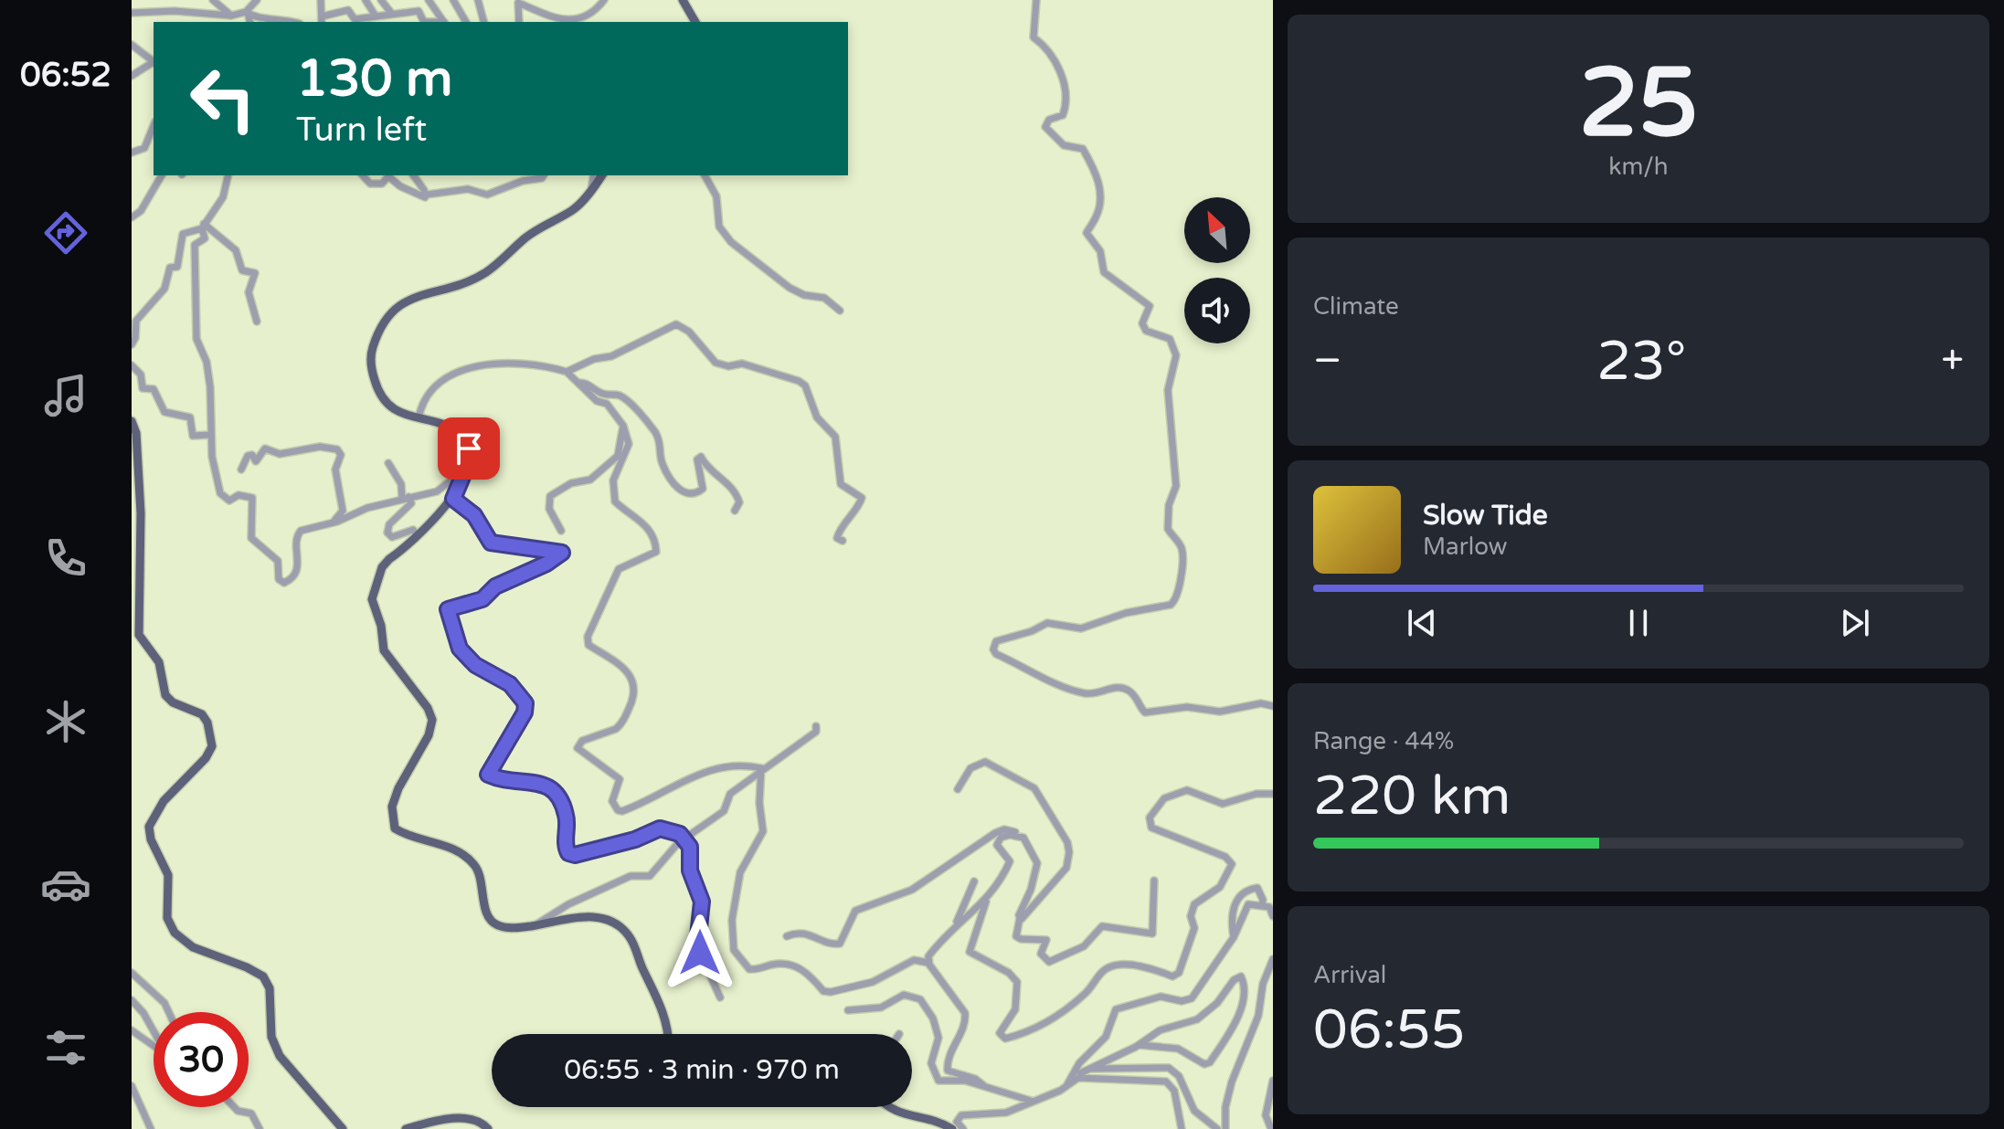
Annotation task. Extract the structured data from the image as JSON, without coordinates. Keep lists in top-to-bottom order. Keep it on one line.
{"north":"top left","page":{"tabs":"06:52","tile":[["25","km/h"],"Climate",["Range · 44%","220 km"],["Arrival","06:55"]],"turn":["130 m","Turn left"],"heat":["−","23°","+"],"song":["Slow Tide","Marlow"],"limit":"30","trip":"06:55 · 3 min · 970 m"}}
